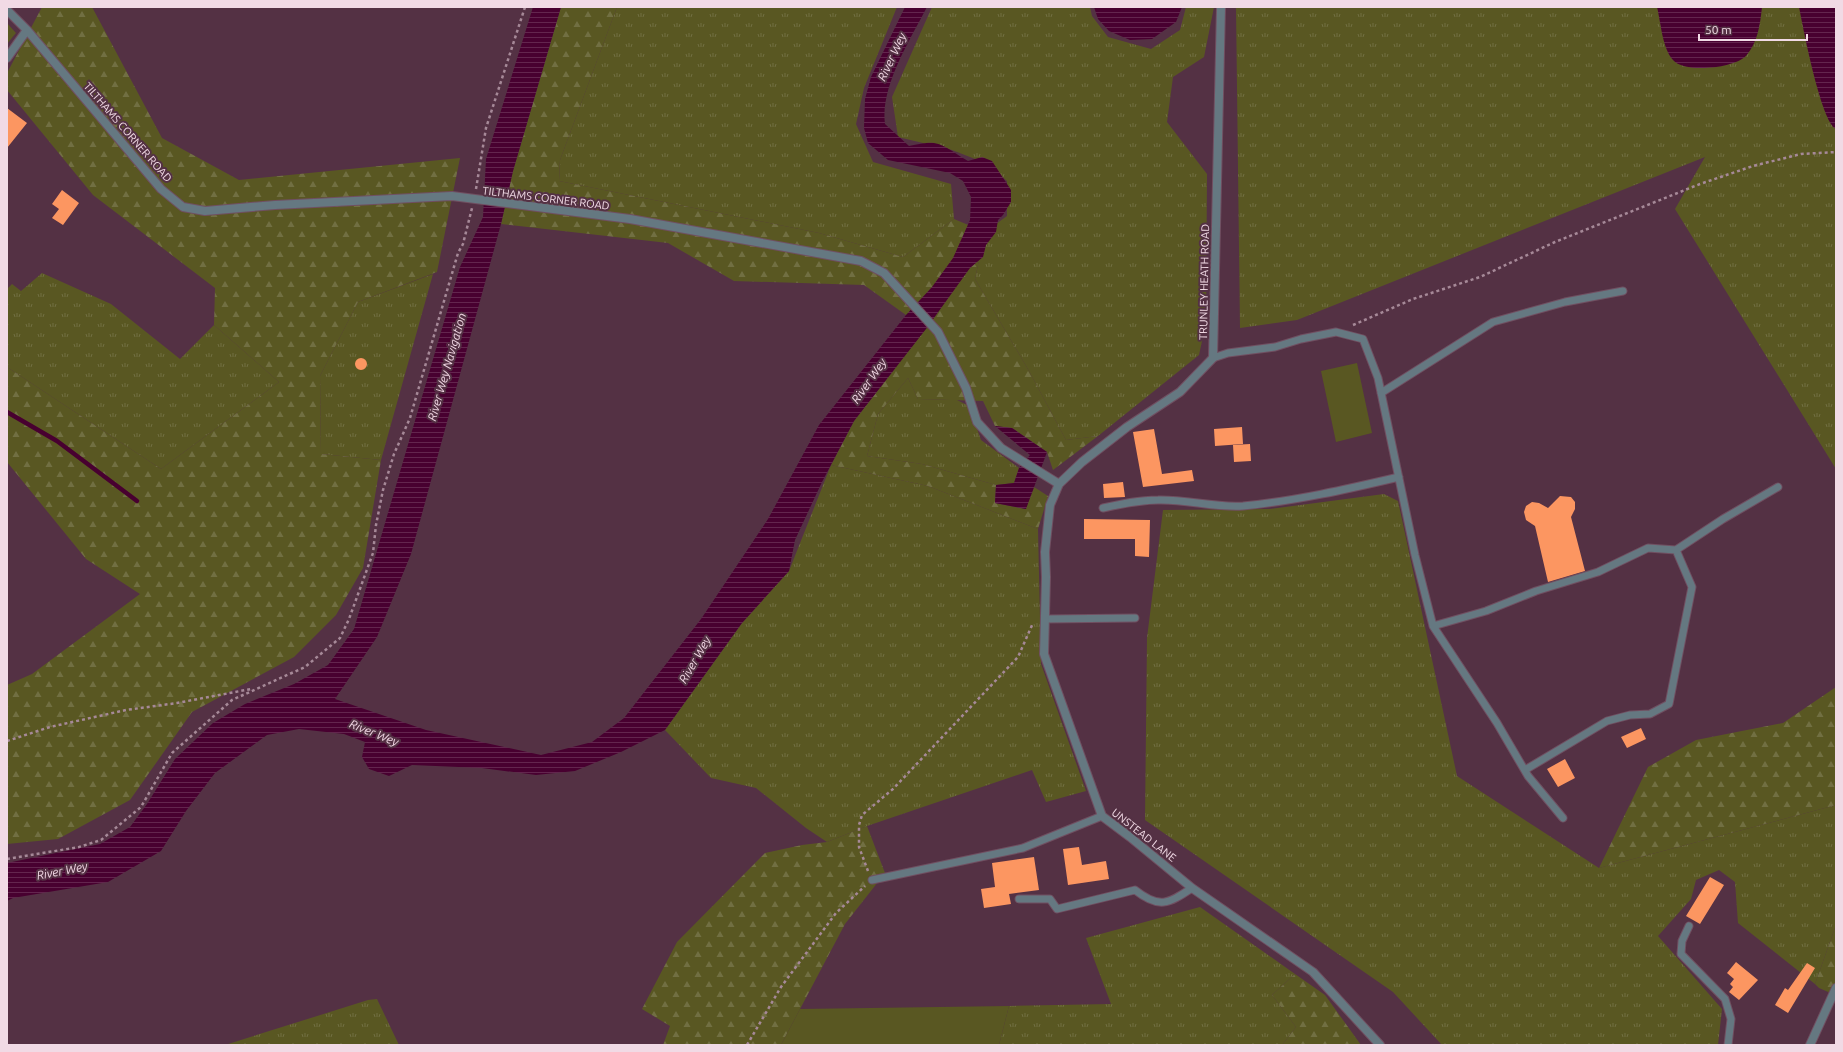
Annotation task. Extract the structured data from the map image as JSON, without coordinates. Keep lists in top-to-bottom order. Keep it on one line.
{"streets":{"street":["TILTHAMS CORNER ROAD","TRUNLEY HEATH ROAD","UNSTEAD LANE"]},"crossings":[["TILTHAMS CORNER ROAD","UNSTEAD LANE"]],"water":["River Wey","River Wey Navigation"],"scale_bar":"50 m"}
